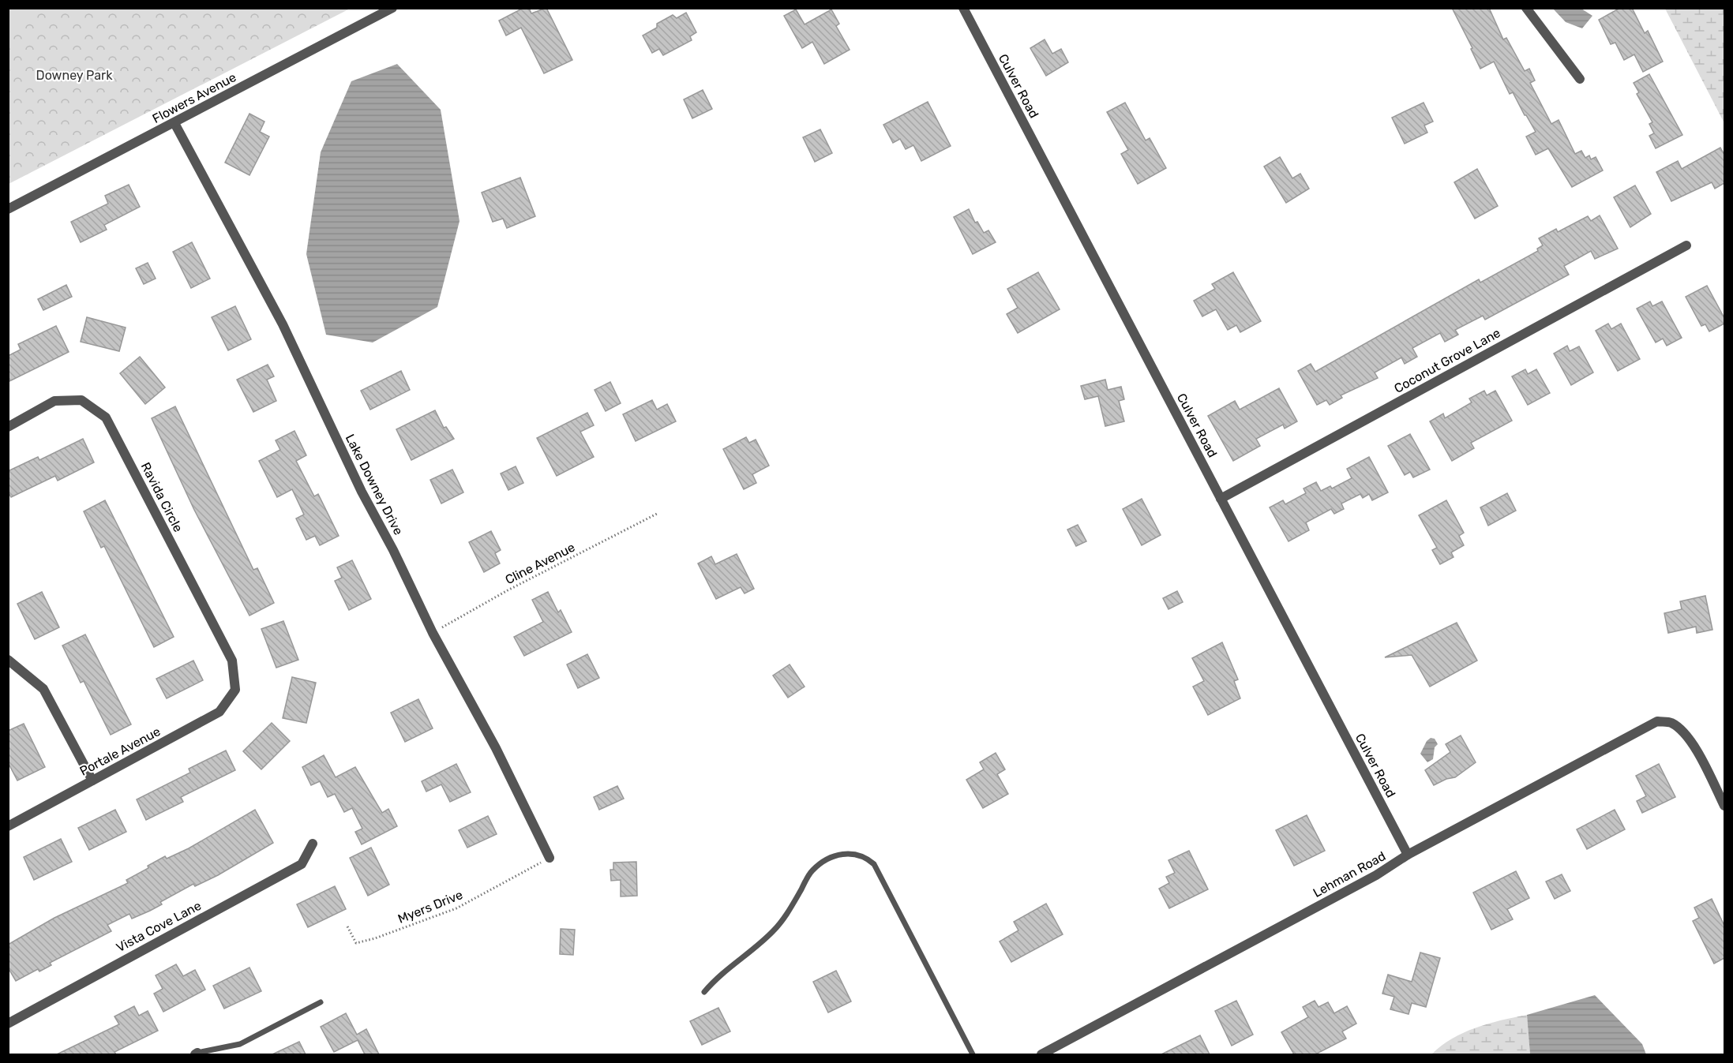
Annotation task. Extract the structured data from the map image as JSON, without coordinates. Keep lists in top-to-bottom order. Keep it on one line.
{"streets":{"street":["Culver Road","Flowers Avenue","Coconut Grove Lane","Lake Downey Drive","Ravida Circle","Portale Avenue","Lehman Road","Vista Cove Lane"],"path":["Cline Avenue","Myers Drive"]},"crossings":[["Culver Road","Coconut Grove Lane"],["Culver Road","Lehman Road"],["Flowers Avenue","Lake Downey Drive"],["Lake Downey Drive","Cline Avenue"],["Lake Downey Drive","Myers Drive"],["Ravida Circle","Portale Avenue"]],"parks":["Downey Park"]}
